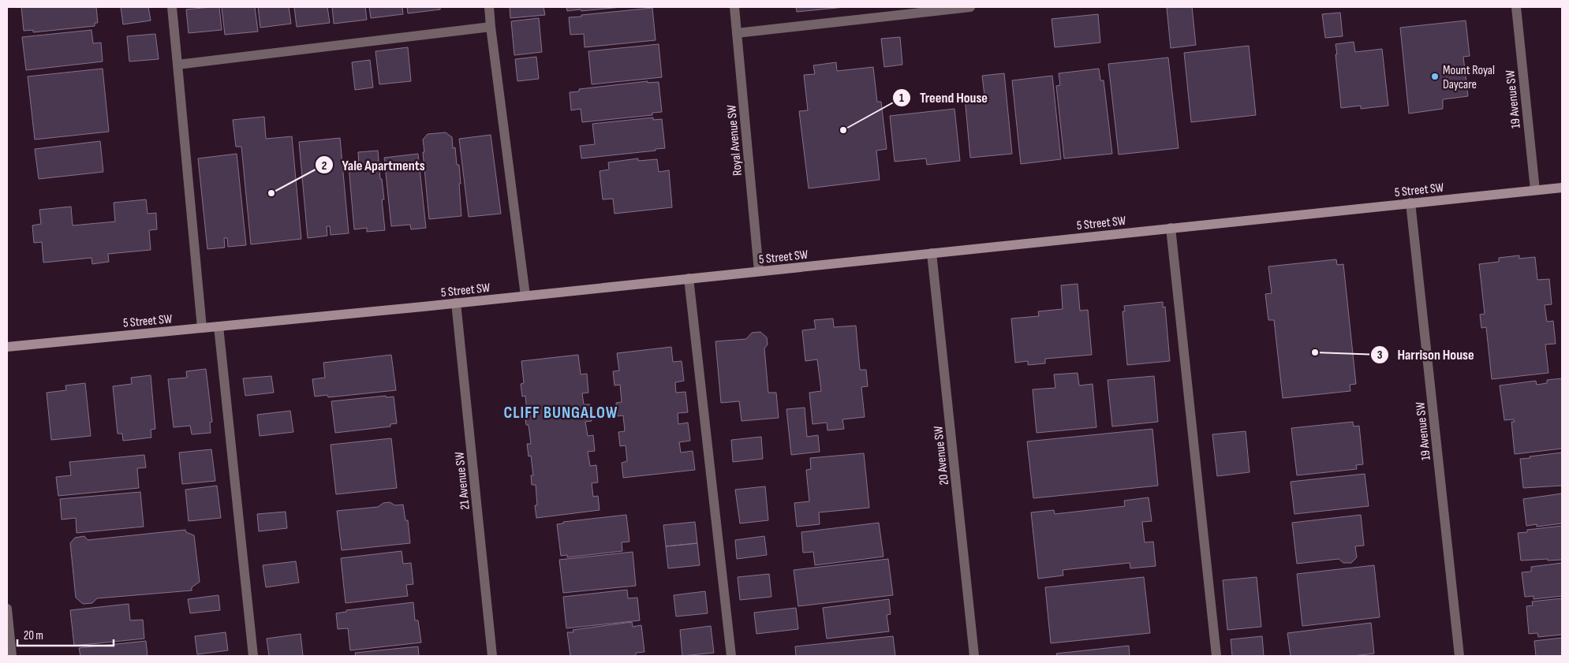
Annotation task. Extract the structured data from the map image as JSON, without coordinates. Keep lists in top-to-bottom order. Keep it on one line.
{"streets":{"street":["19 Avenue SW","Royal Avenue SW","5 Street SW","20 Avenue SW","21 Avenue SW"]},"crossings":[["19 Avenue SW","5 Street SW"],["Royal Avenue SW","5 Street SW"],["5 Street SW","20 Avenue SW"],["5 Street SW","21 Avenue SW"]],"districts":["CLIFF BUNGALOW"],"places":["Mount Royal Daycare","Treend House","Yale Apartments","Harrison House"],"scale_bar":"20 m"}
